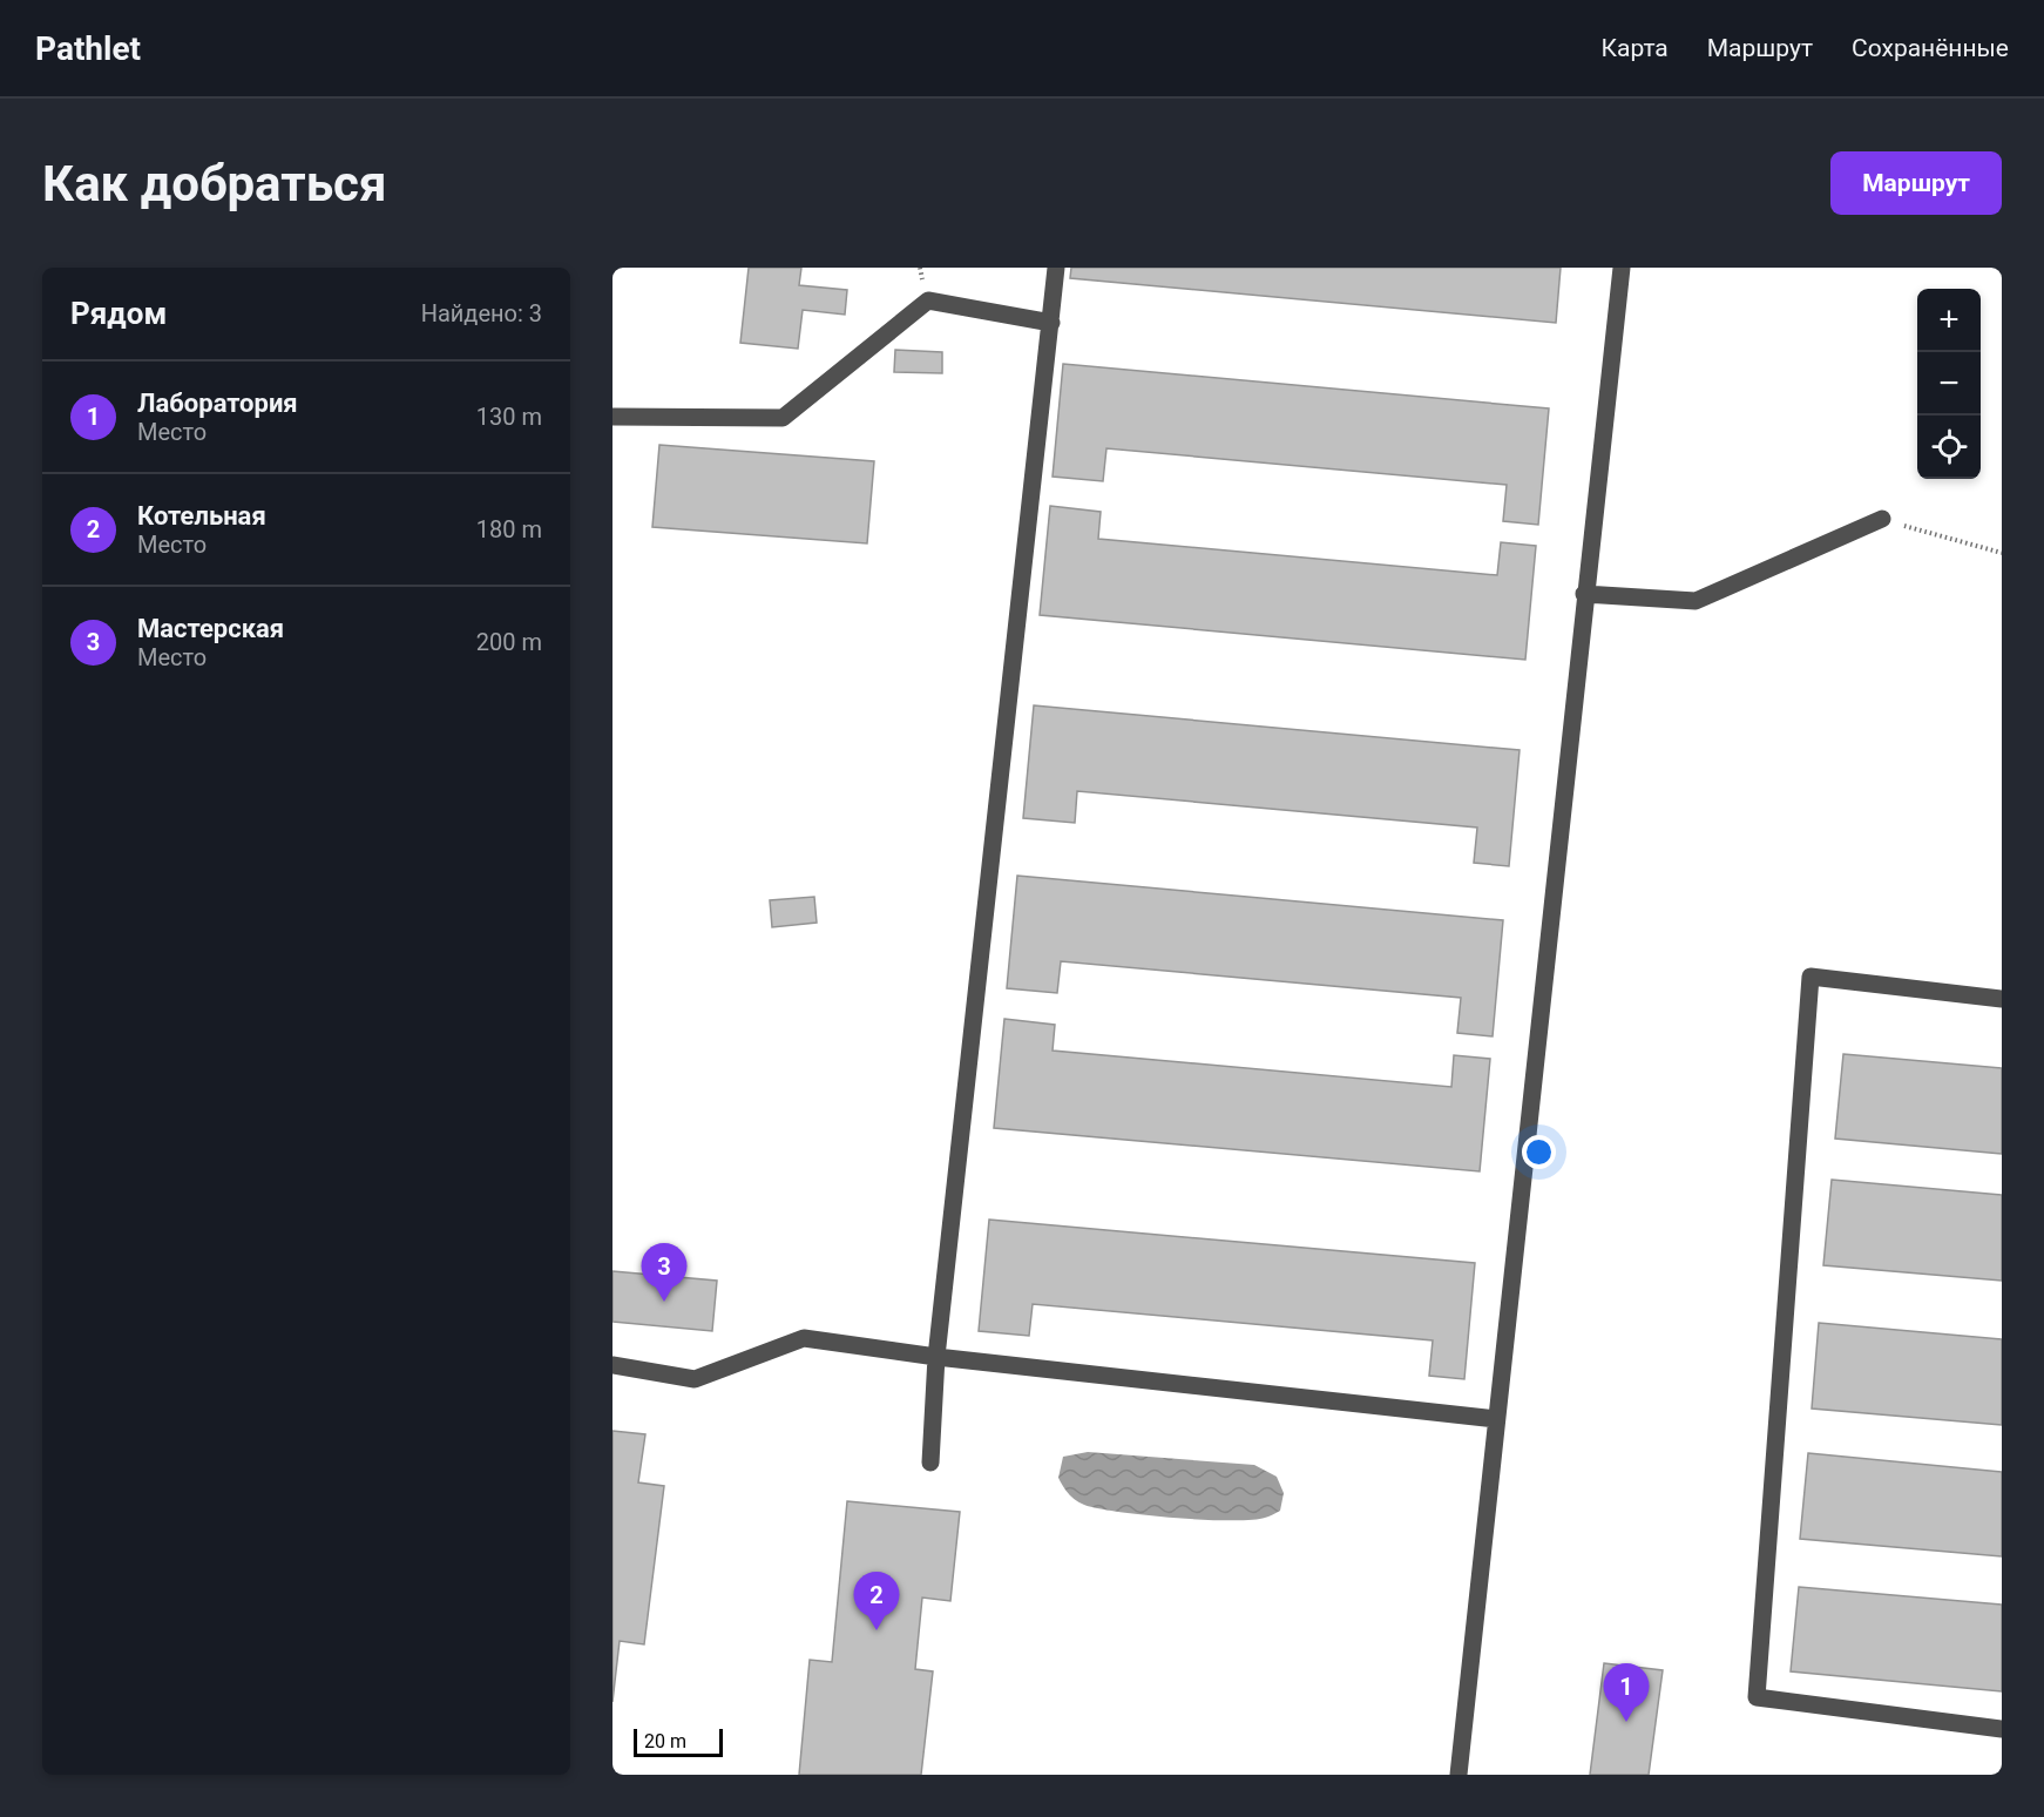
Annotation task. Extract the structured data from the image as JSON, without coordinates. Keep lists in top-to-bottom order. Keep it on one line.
{"scale_bar":"20 m","page":{"header":"Pathlet","nav":["Карта","Маршрут","Сохранённые"],"buttons":"Маршрут","title":"Как добраться","heading":["Рядом","Найдено: 3"],"map_buttons":["+","−"],"list":[{"mark":"1","name":"Лаборатория","note":"Место","value":"130 m"},{"mark":"2","name":"Котельная","note":"Место","value":"180 m"},{"mark":"3","name":"Мастерская","note":"Место","value":"200 m"}],"pins":["3","2","1"],"scale":"20 m"}}
